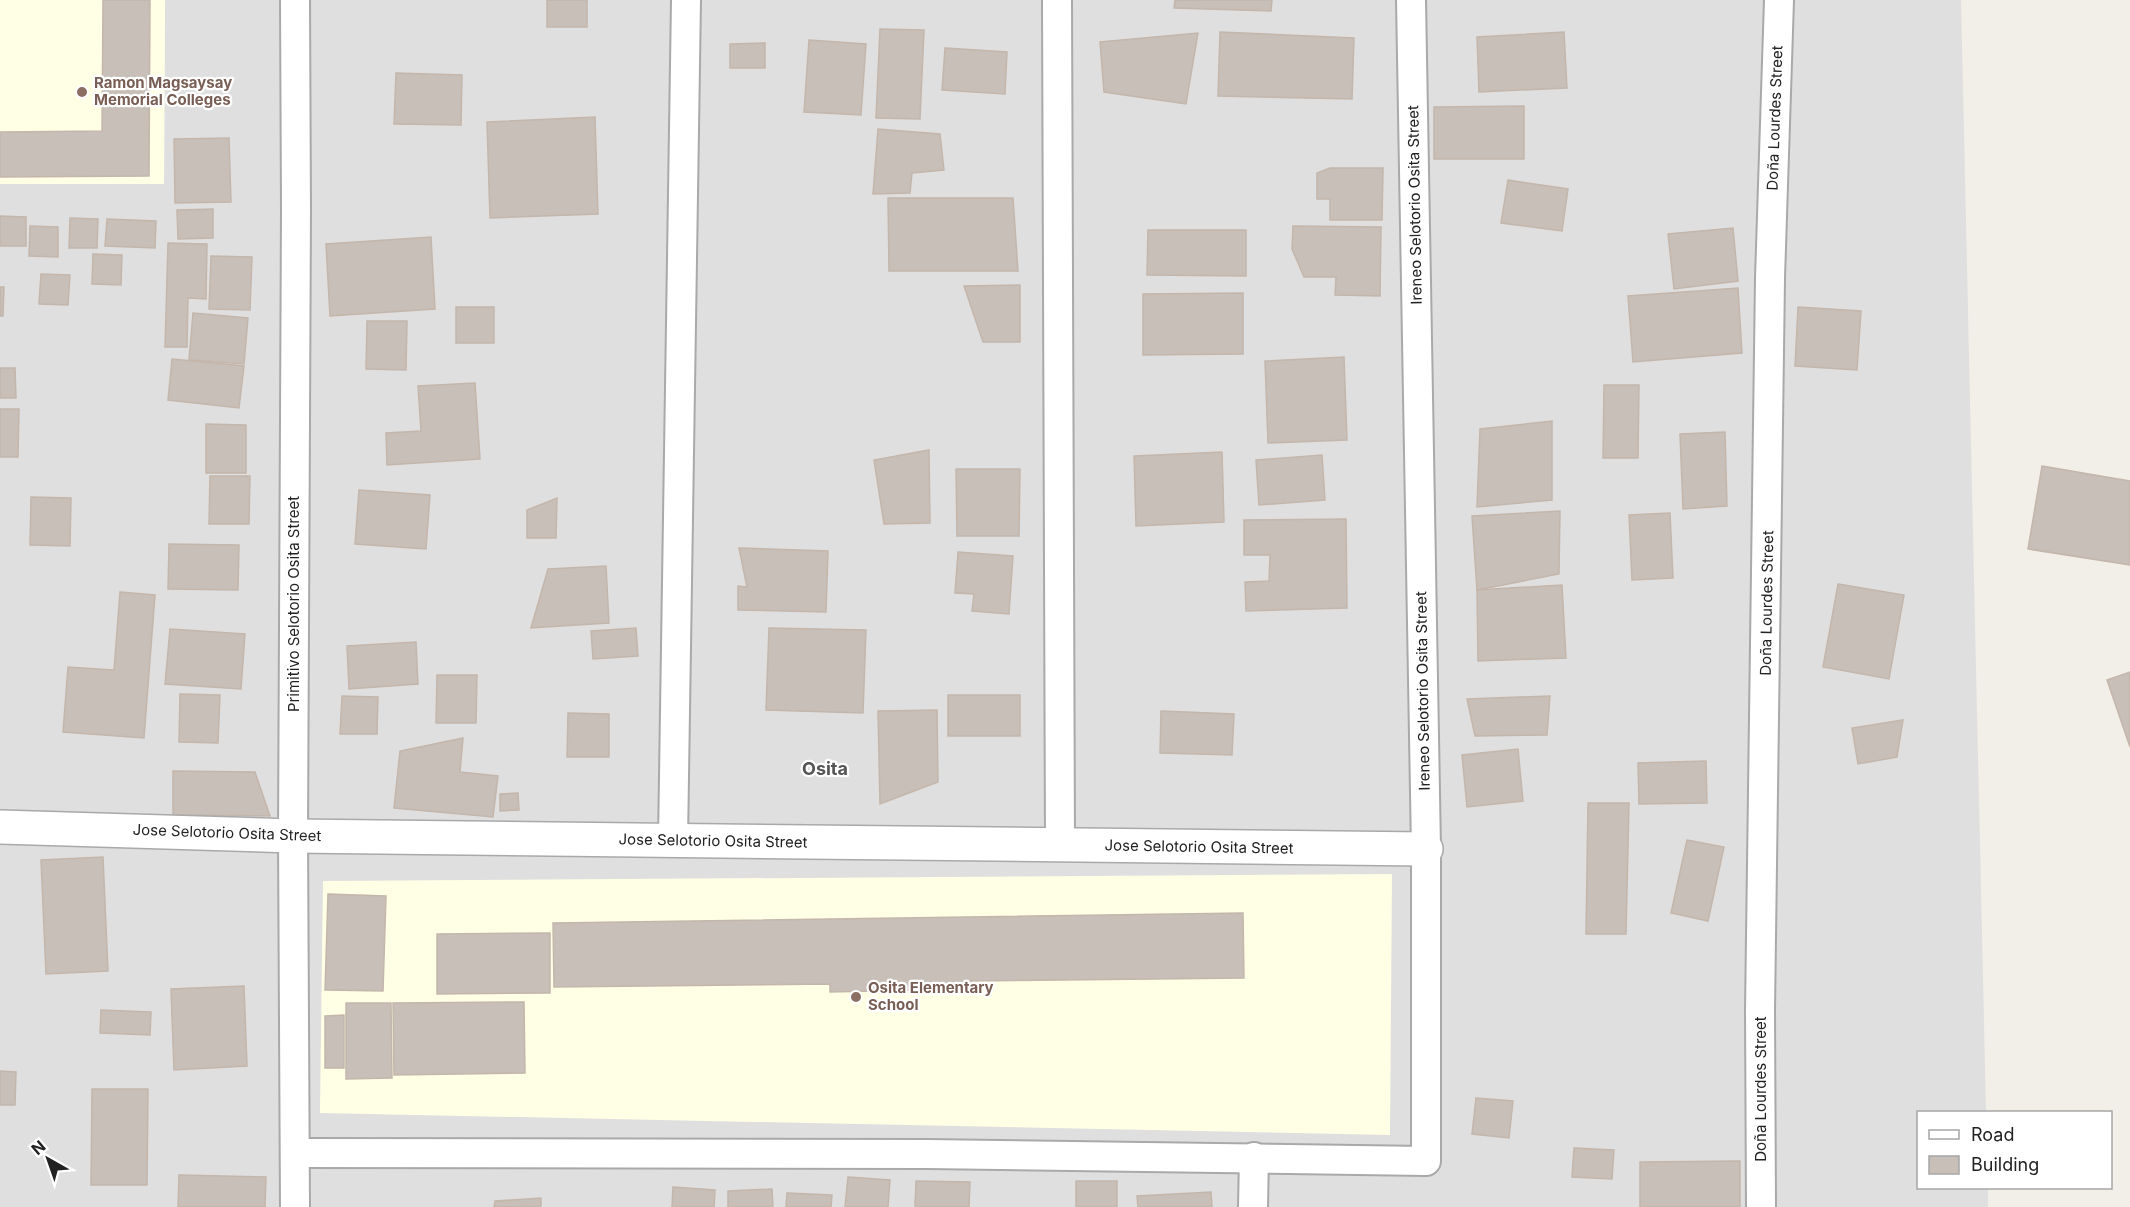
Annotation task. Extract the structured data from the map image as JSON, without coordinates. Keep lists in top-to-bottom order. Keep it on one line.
{"streets":{"street":["Doña Lourdes Street","Ireneo Selotorio Osita Street","Primitivo Selotorio Osita Street","Jose Selotorio Osita Street"]},"crossings":[["Ireneo Selotorio Osita Street","Jose Selotorio Osita Street"],["Primitivo Selotorio Osita Street","Jose Selotorio Osita Street"]],"districts":["Osita"],"places":["Ramon Magsaysay Memorial Colleges","Osita Elementary School"],"legend":["Road","Building"],"north":"top left"}
